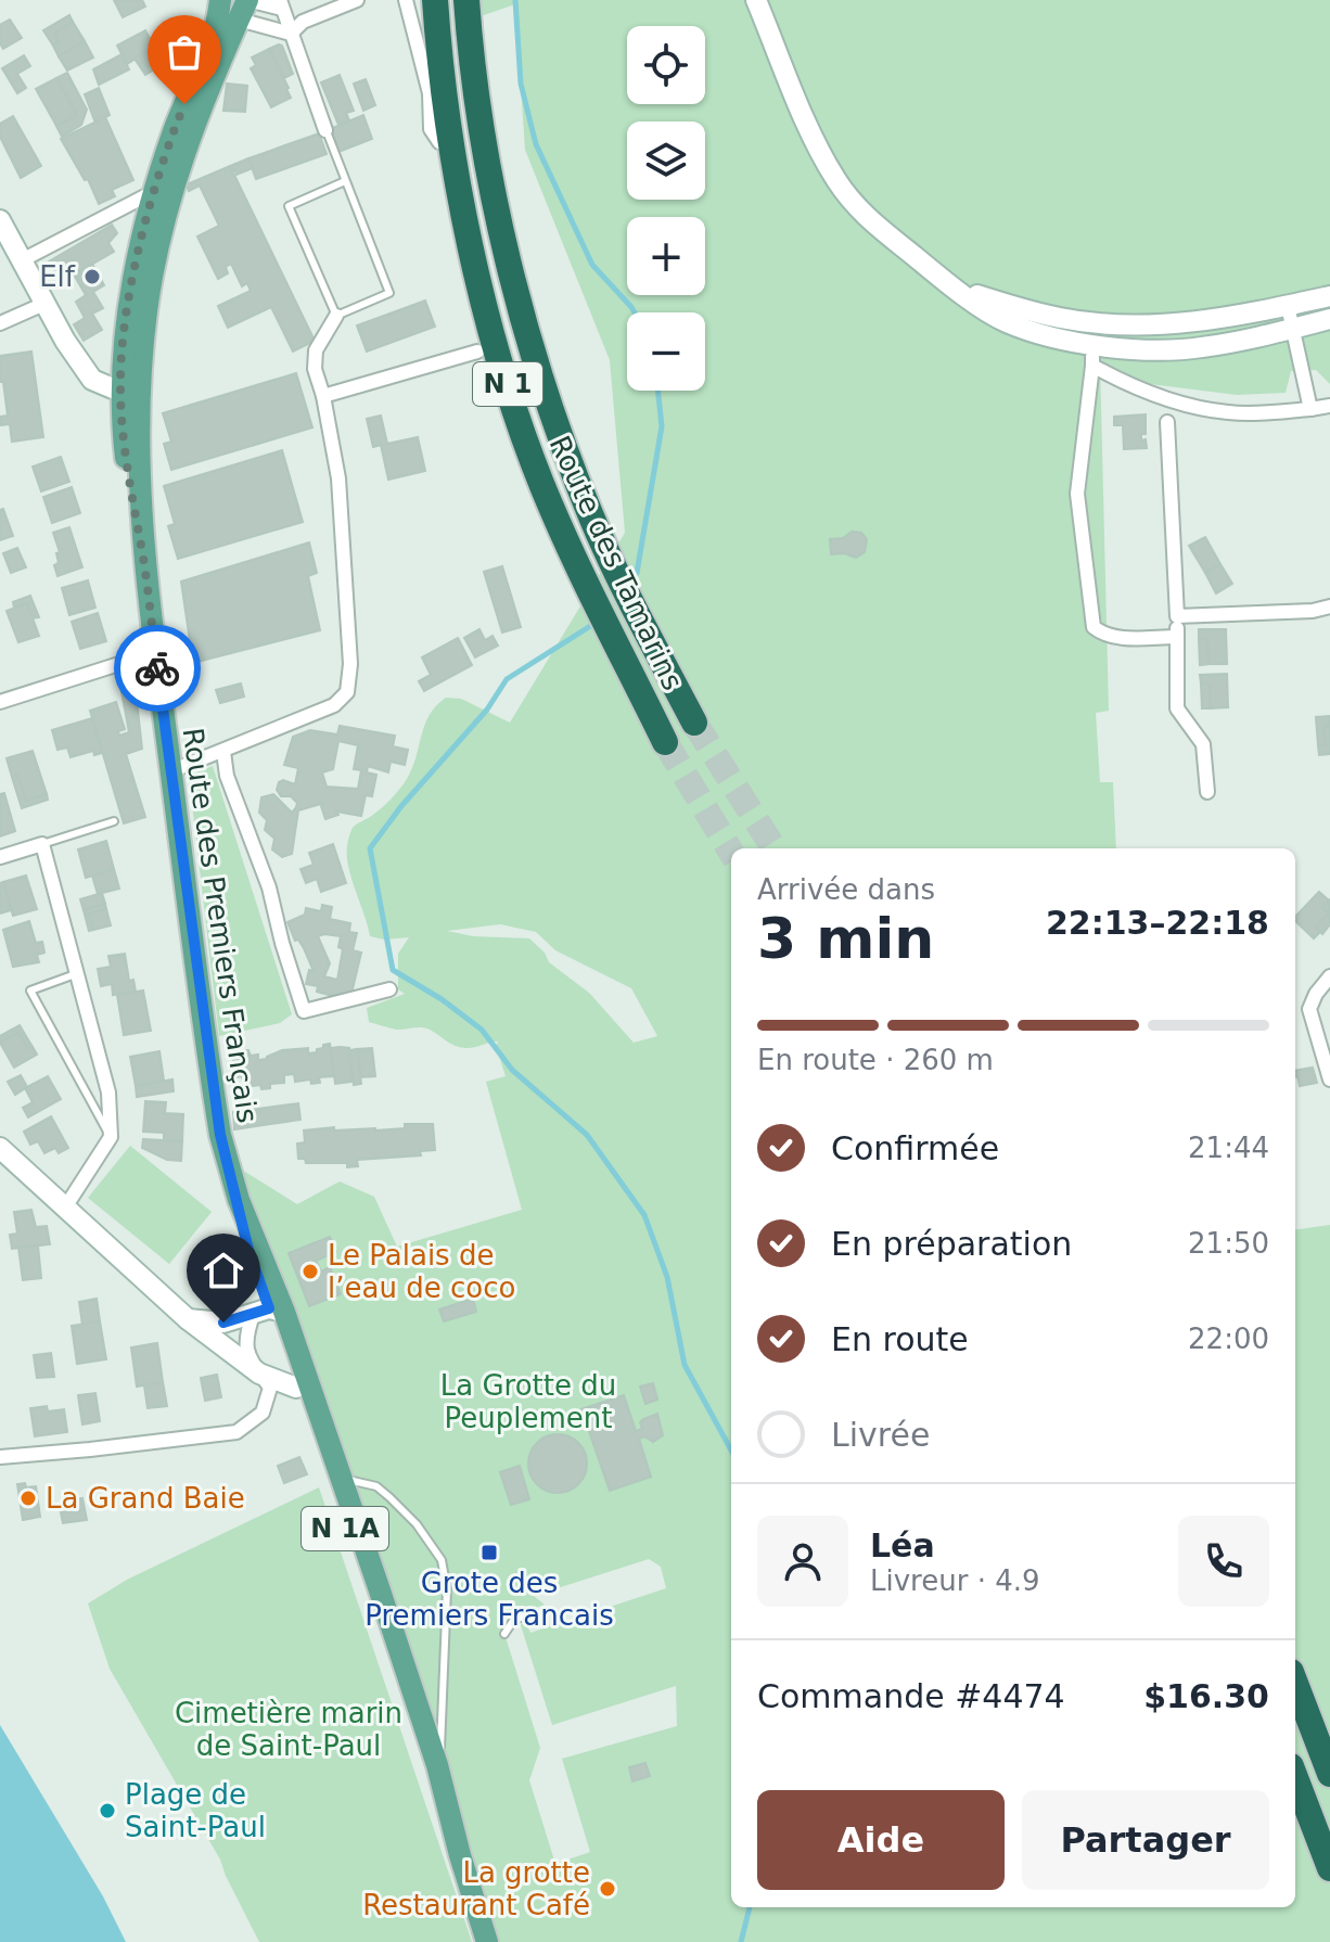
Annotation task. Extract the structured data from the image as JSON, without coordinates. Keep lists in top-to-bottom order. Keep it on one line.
{"streets":{"highway":["N 1","Route des Tamarins"],"main road":["Route des Premiers Français","N 1A"]},"crossings":[["Route des Premiers Français","N 1A"]],"parks":["La Grotte du Peuplement","Cimetière marin de Saint-Paul"],"places":{"other":["Elf","Le Palais de l’eau de coco","La Grand Baie","Plage de Saint-Paul","La grotte Restaurant Café"],"transit":["Grote des Premiers Francais"]},"page":{"map_buttons":["+","−"],"heading":["3 min","Arrivée dans","22:13–22:18"],"panel":["Léa","Livreur · 4.9","Commande #4474","$16.30"],"bar":"En route · 260 m","list":[["Confirmée","21:44"],["En préparation","21:50"],["En route","22:00"],"Livrée"],"buttons":["Aide","Partager"]}}
